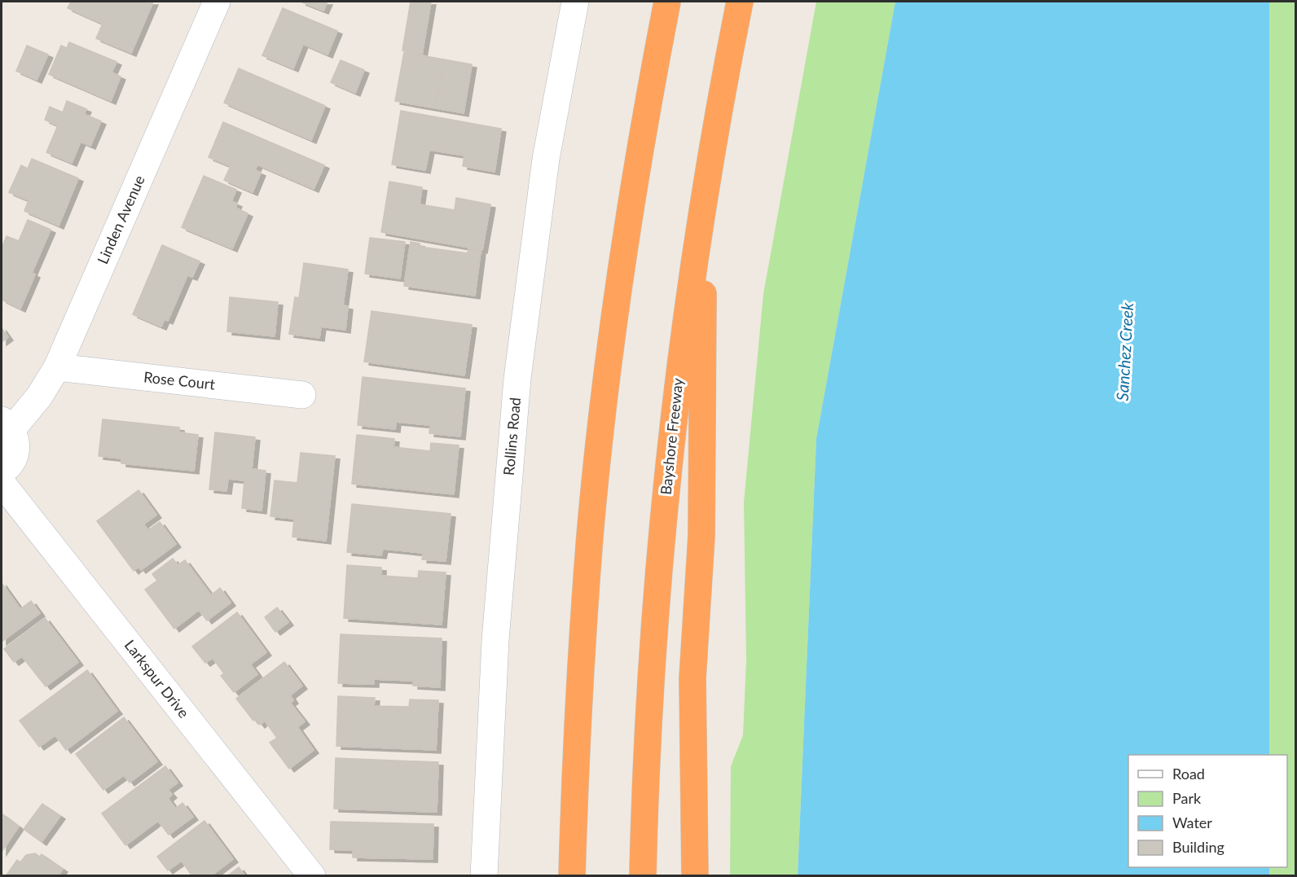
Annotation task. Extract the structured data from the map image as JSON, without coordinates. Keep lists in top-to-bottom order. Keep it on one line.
{"streets":{"highway":["Bayshore Freeway"],"street":["Linden Avenue","Rose Court","Rollins Road","Larkspur Drive"]},"crossings":[["Linden Avenue","Rose Court"]],"water":["Sanchez Creek"],"legend":["Road","Park","Water","Building"]}
